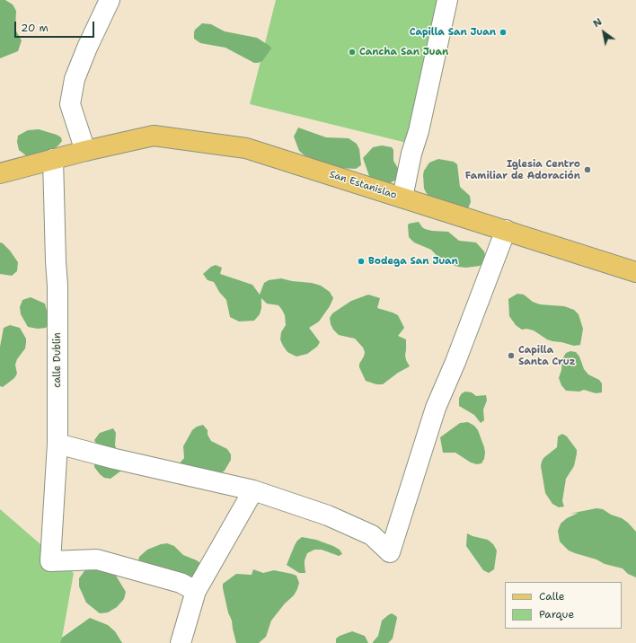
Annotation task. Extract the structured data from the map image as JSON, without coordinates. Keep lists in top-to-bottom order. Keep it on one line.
{"streets":{"main road":["San Estanislao"],"street":["calle Dublin"]},"crossings":[["San Estanislao","calle Dublin"]],"places":["Capilla San Juan","Cancha San Juan","Iglesia Centro Familiar de Adoración","Bodega San Juan","Capilla Santa Cruz"],"legend":["Calle","Parque"],"scale_bar":"20 m","north":"top left"}
